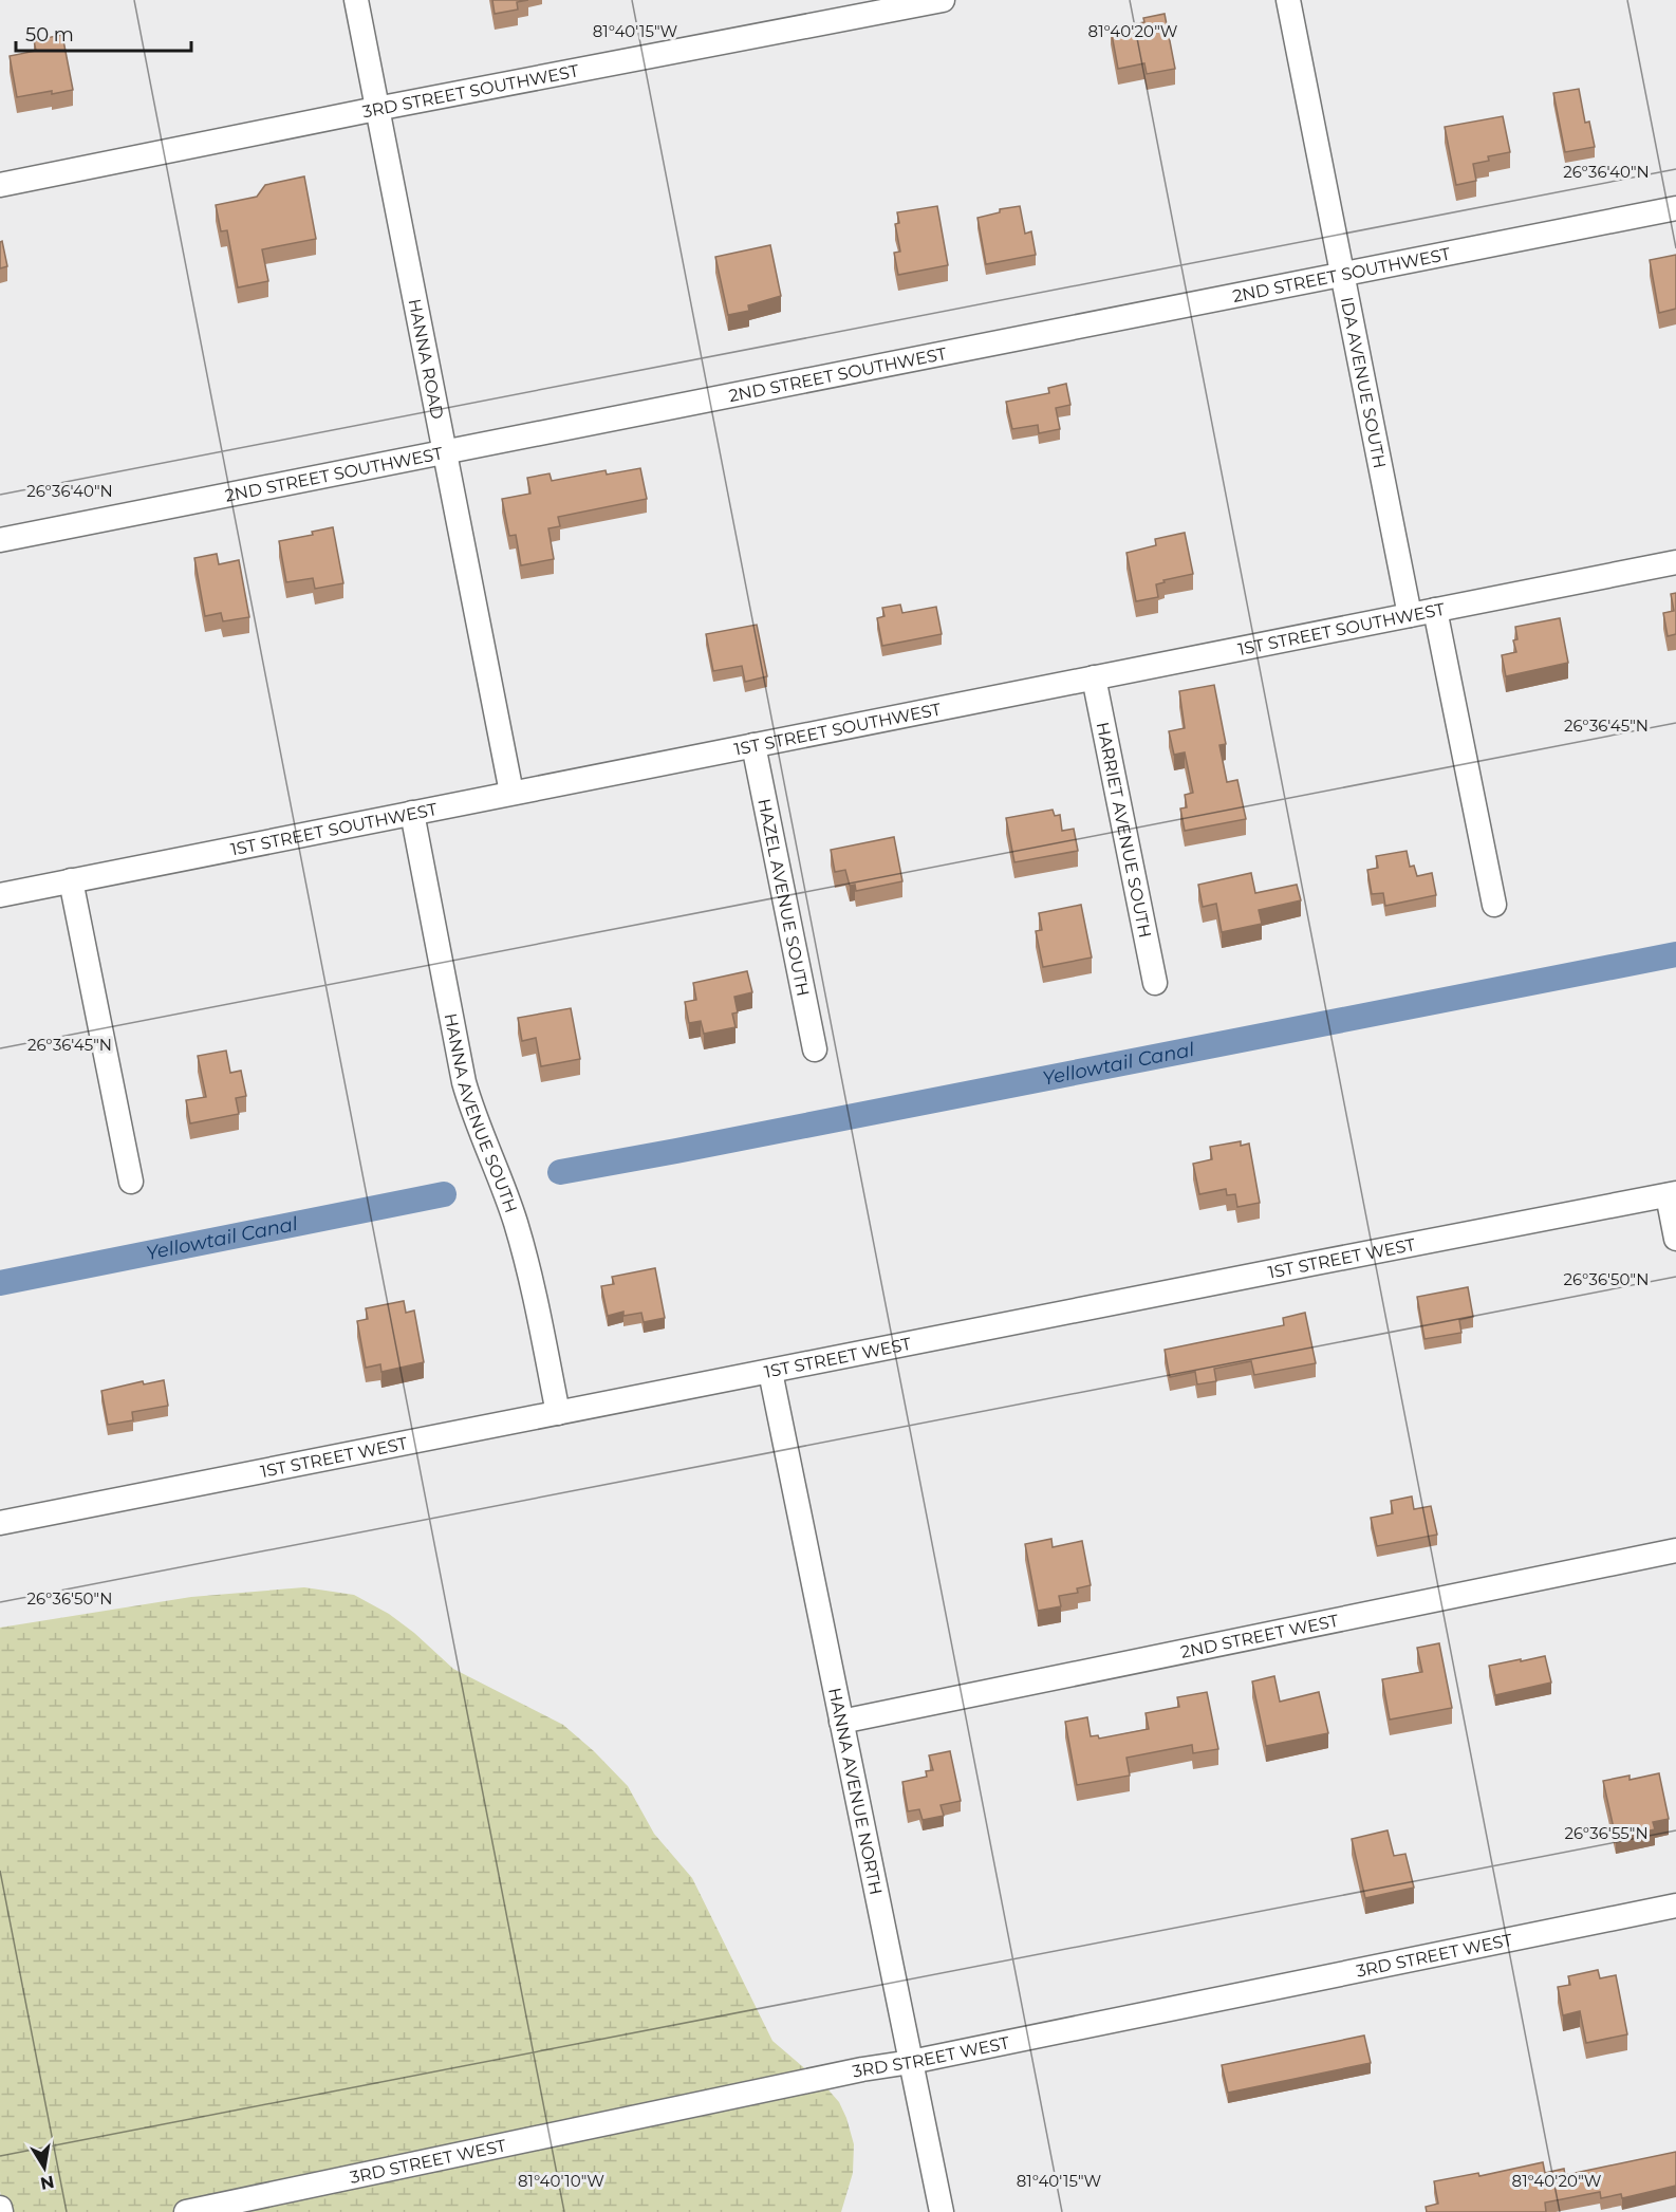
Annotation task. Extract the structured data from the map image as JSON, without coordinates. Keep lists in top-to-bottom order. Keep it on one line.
{"streets":{"street":["3RD STREET SOUTHWEST","2ND STREET SOUTHWEST","HANNA ROAD","IDA AVENUE SOUTH","1ST STREET SOUTHWEST","HARRIET AVENUE SOUTH","HAZEL AVENUE SOUTH","HANNA AVENUE SOUTH","1ST STREET WEST","2ND STREET WEST","HANNA AVENUE NORTH","3RD STREET WEST"]},"crossings":[["3RD STREET SOUTHWEST","HANNA ROAD"],["2ND STREET SOUTHWEST","HANNA ROAD"],["2ND STREET SOUTHWEST","IDA AVENUE SOUTH"],["HANNA ROAD","1ST STREET SOUTHWEST"],["IDA AVENUE SOUTH","1ST STREET SOUTHWEST"],["1ST STREET SOUTHWEST","HARRIET AVENUE SOUTH"],["1ST STREET SOUTHWEST","HAZEL AVENUE SOUTH"],["1ST STREET SOUTHWEST","HANNA AVENUE SOUTH"],["HANNA AVENUE SOUTH","1ST STREET WEST"],["1ST STREET WEST","HANNA AVENUE NORTH"],["2ND STREET WEST","HANNA AVENUE NORTH"],["HANNA AVENUE NORTH","3RD STREET WEST"]],"water":["Yellowtail Canal"],"scale_bar":"50 m","north":"bottom","coordinates":["81°40'15\"W","81°40'20\"W","26°36'40\"N","26°36'45\"N","26°36'50\"N","26°36'55\"N","81°40'10\"W"]}
